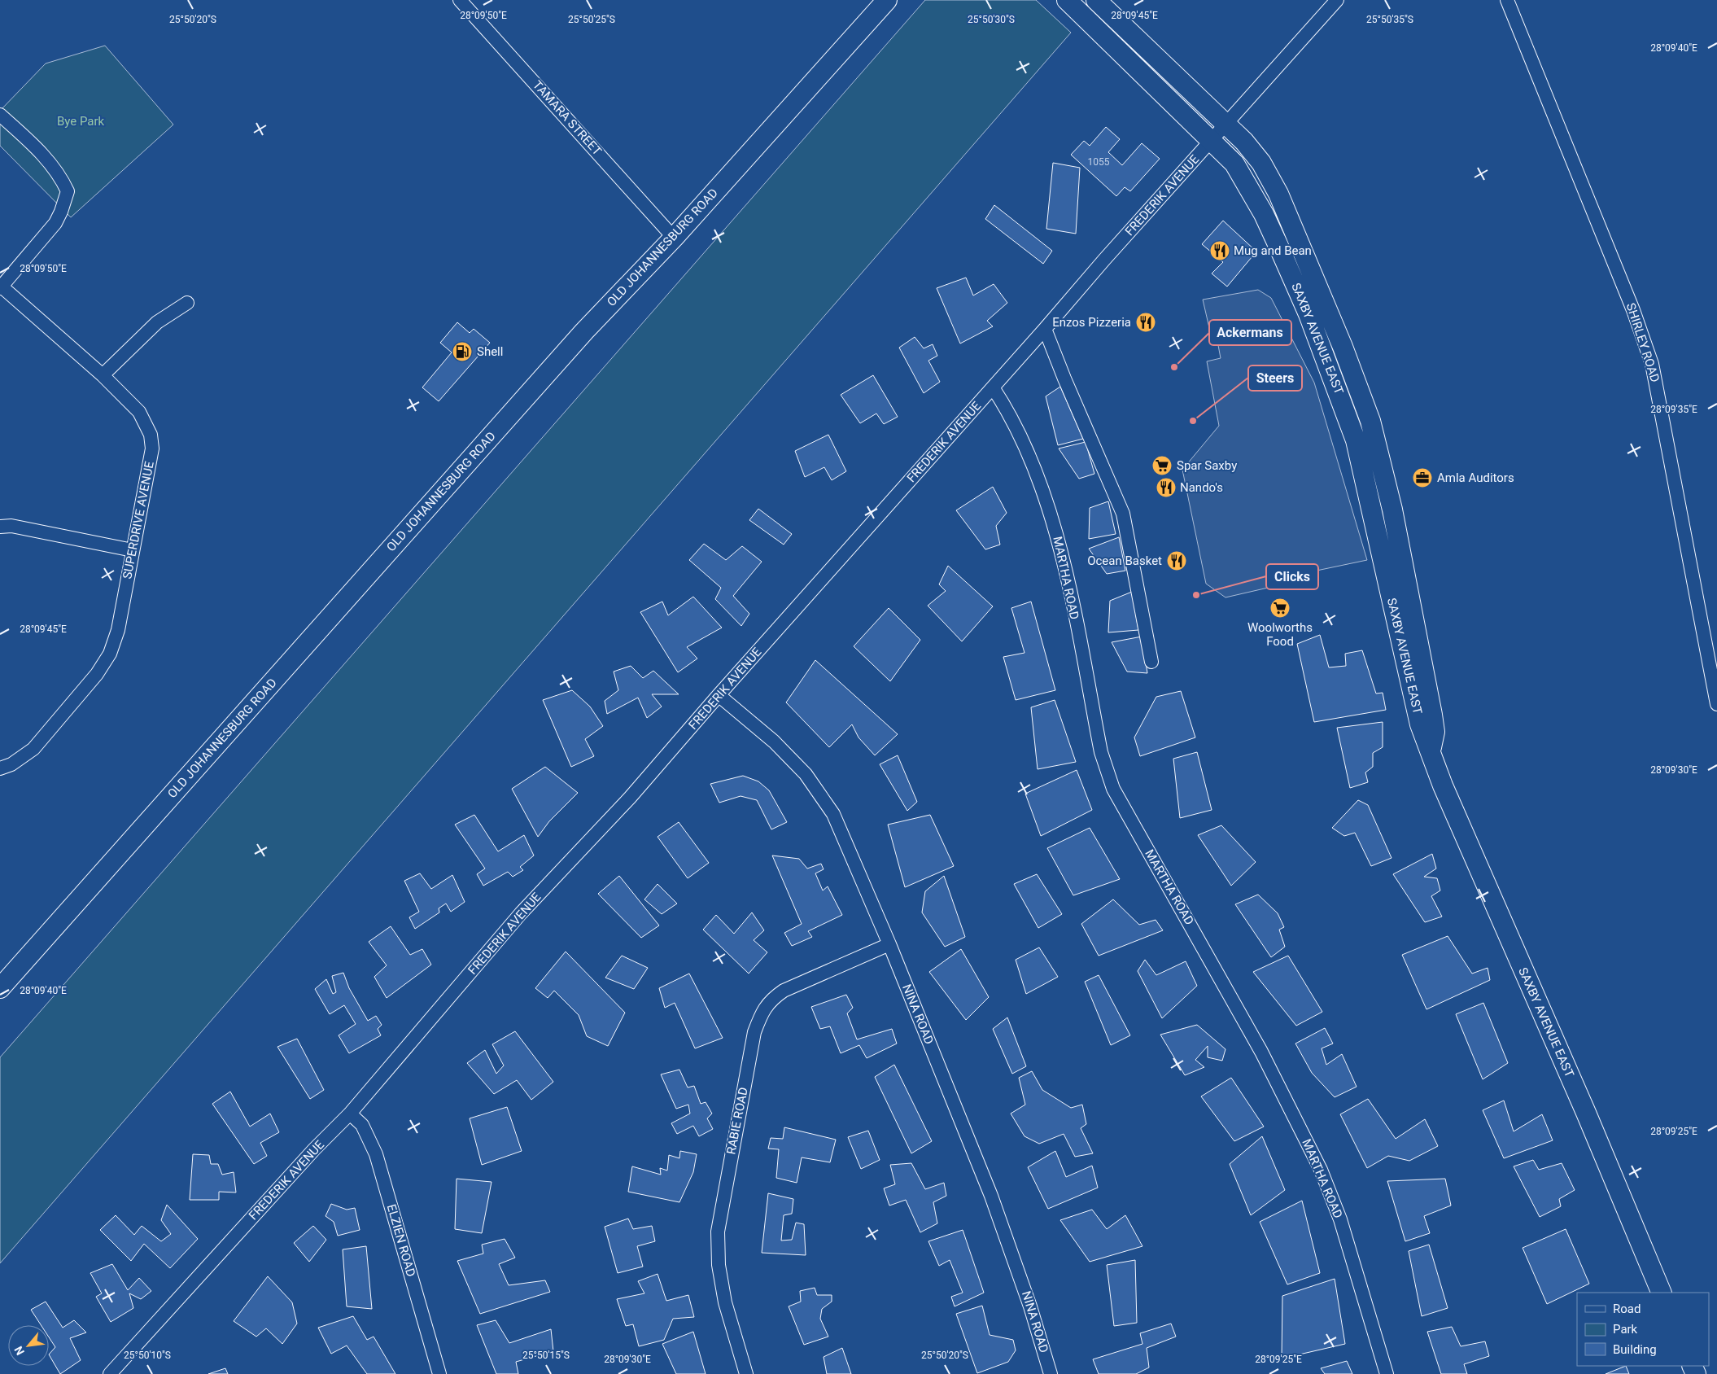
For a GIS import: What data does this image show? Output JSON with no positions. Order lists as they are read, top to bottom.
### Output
{
  "streets": {
    "street": [
      "TAMARA STREET",
      "FREDERIK AVENUE",
      "OLD JOHANNESBURG ROAD",
      "SAXBY AVENUE EAST",
      "SHIRLEY ROAD",
      "SUPERDRIVE AVENUE",
      "MARTHA ROAD",
      "NINA ROAD",
      "RABIE ROAD",
      "ELZIEN ROAD"
    ]
  },
  "crossings": [
    ["TAMARA STREET", "OLD JOHANNESBURG ROAD"],
    ["FREDERIK AVENUE", "SAXBY AVENUE EAST"],
    ["FREDERIK AVENUE", "MARTHA ROAD"],
    ["FREDERIK AVENUE", "NINA ROAD"],
    ["FREDERIK AVENUE", "ELZIEN ROAD"],
    ["NINA ROAD", "RABIE ROAD"]
  ],
  "parks": ["Bye Park"],
  "places": {
    "restaurant": [
      "Mug and Bean",
      "Enzos Pizzeria",
      "Nando's",
      "Ocean Basket"
    ],
    "fuel station": ["Shell"],
    "other": ["Ackermans", "Steers", "Clicks"],
    "supermarket": ["Spar Saxby", "Woolworths Food"],
    "office": ["Amla Auditors"]
  },
  "house_numbers": ["1055"],
  "legend": ["Road", "Park", "Building"],
  "north": "bottom left",
  "coordinates": [
    "28°09'50\"E",
    "28°09'45\"E",
    "25°50'20\"S",
    "25°50'25\"S",
    "25°50'30\"S",
    "25°50'35\"S",
    "28°09'40\"E",
    "28°09'35\"E",
    "28°09'30\"E",
    "28°09'25\"E",
    "25°50'10\"S",
    "25°50'15\"S"
  ]
}
